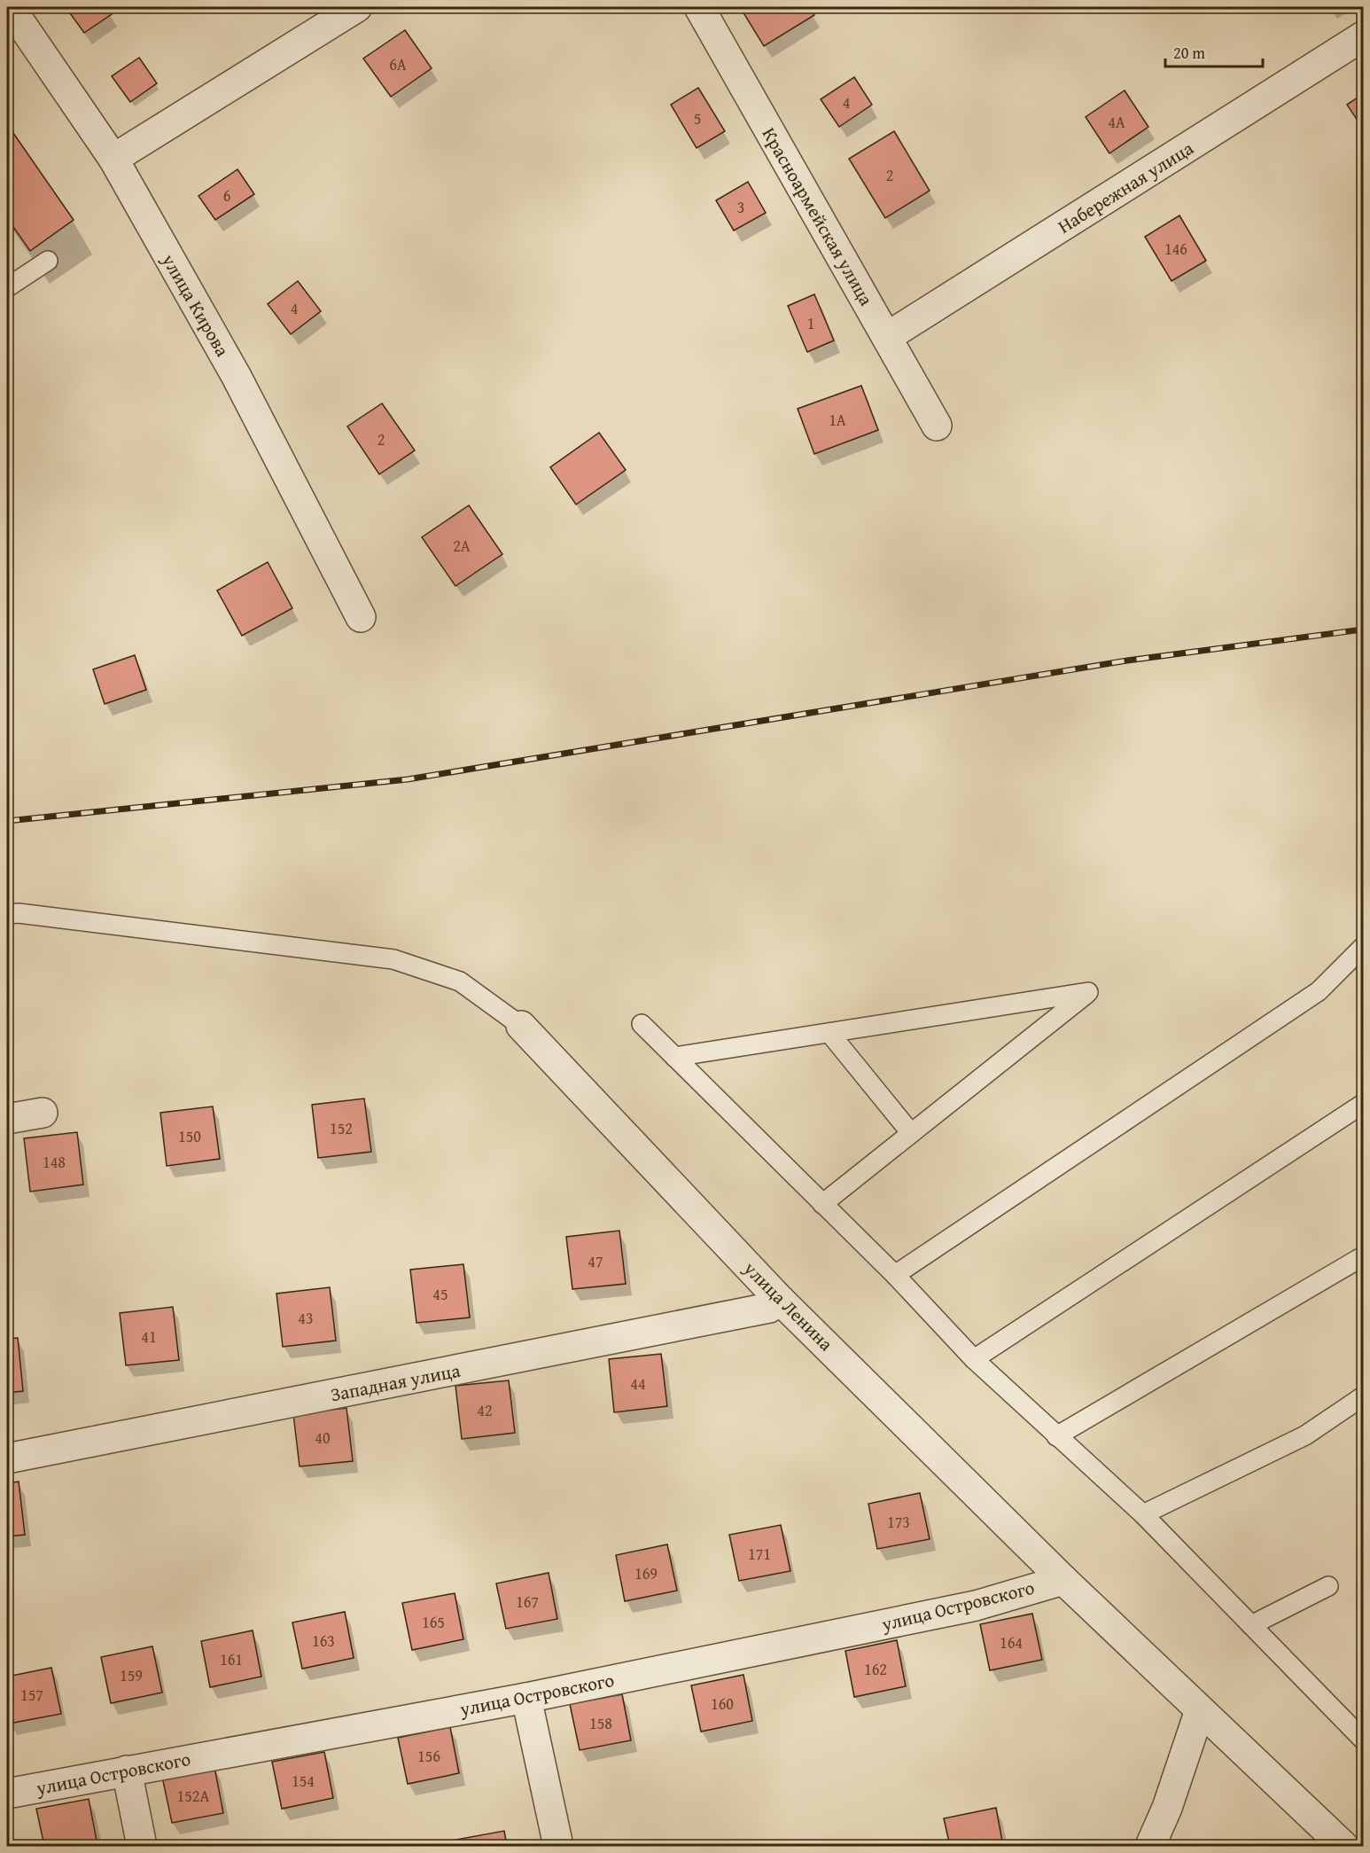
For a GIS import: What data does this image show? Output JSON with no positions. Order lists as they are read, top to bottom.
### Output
{
  "streets": {
    "street": [
      "Набережная улица",
      "Красноармейская улица",
      "улица Кирова",
      "улица Ленина",
      "Западная улица",
      "улица Островского"
    ]
  },
  "crossings": [
    ["Набережная улица", "Красноармейская улица"],
    ["улица Ленина", "Западная улица"],
    ["улица Ленина", "улица Островского"]
  ],
  "house_numbers": [
    "6А",
    "4",
    "5",
    "4А",
    "2",
    "6",
    "3",
    "146",
    "4",
    "1",
    "1А",
    "2",
    "2А",
    "152",
    "150",
    "148",
    "47",
    "45",
    "43",
    "41",
    "44",
    "42",
    "40",
    "173",
    "171",
    "169",
    "167",
    "165",
    "163",
    "164",
    "161",
    "162",
    "159",
    "157",
    "160",
    "158",
    "156",
    "154",
    "152А"
  ],
  "scale_bar": "20 m"
}
